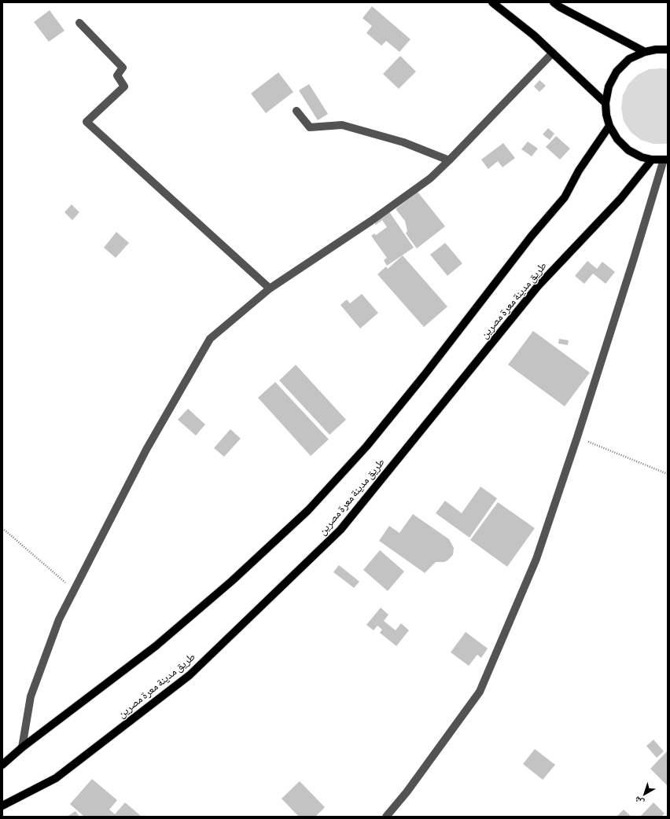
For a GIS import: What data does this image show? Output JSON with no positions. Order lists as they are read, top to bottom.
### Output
{
  "streets": {
    "main road": ["طريق مدينة معرة مصرين"]
  },
  "north": "bottom left"
}
